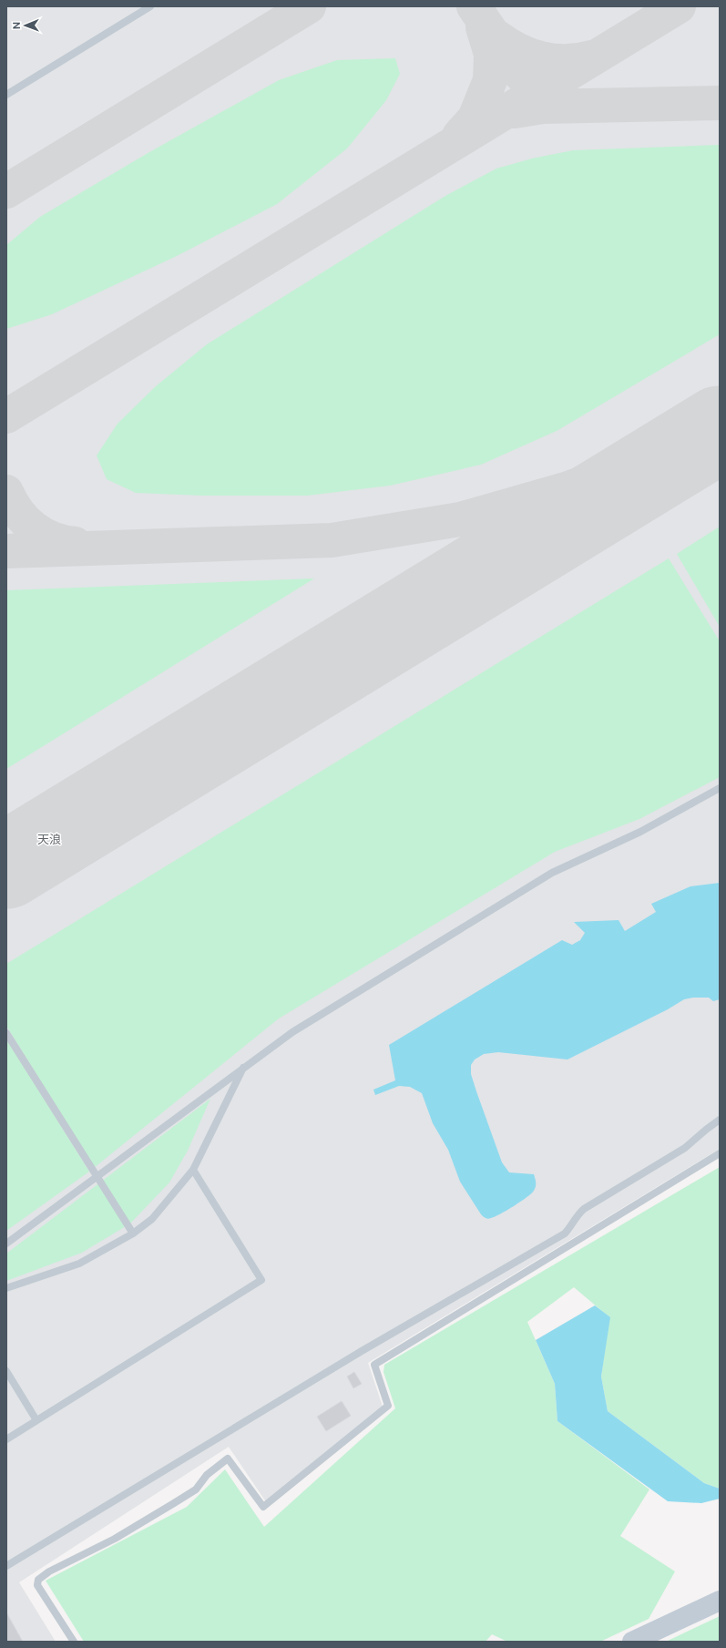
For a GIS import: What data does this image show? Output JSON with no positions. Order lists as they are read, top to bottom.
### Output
{
  "districts": ["天浪"],
  "north": "left"
}
